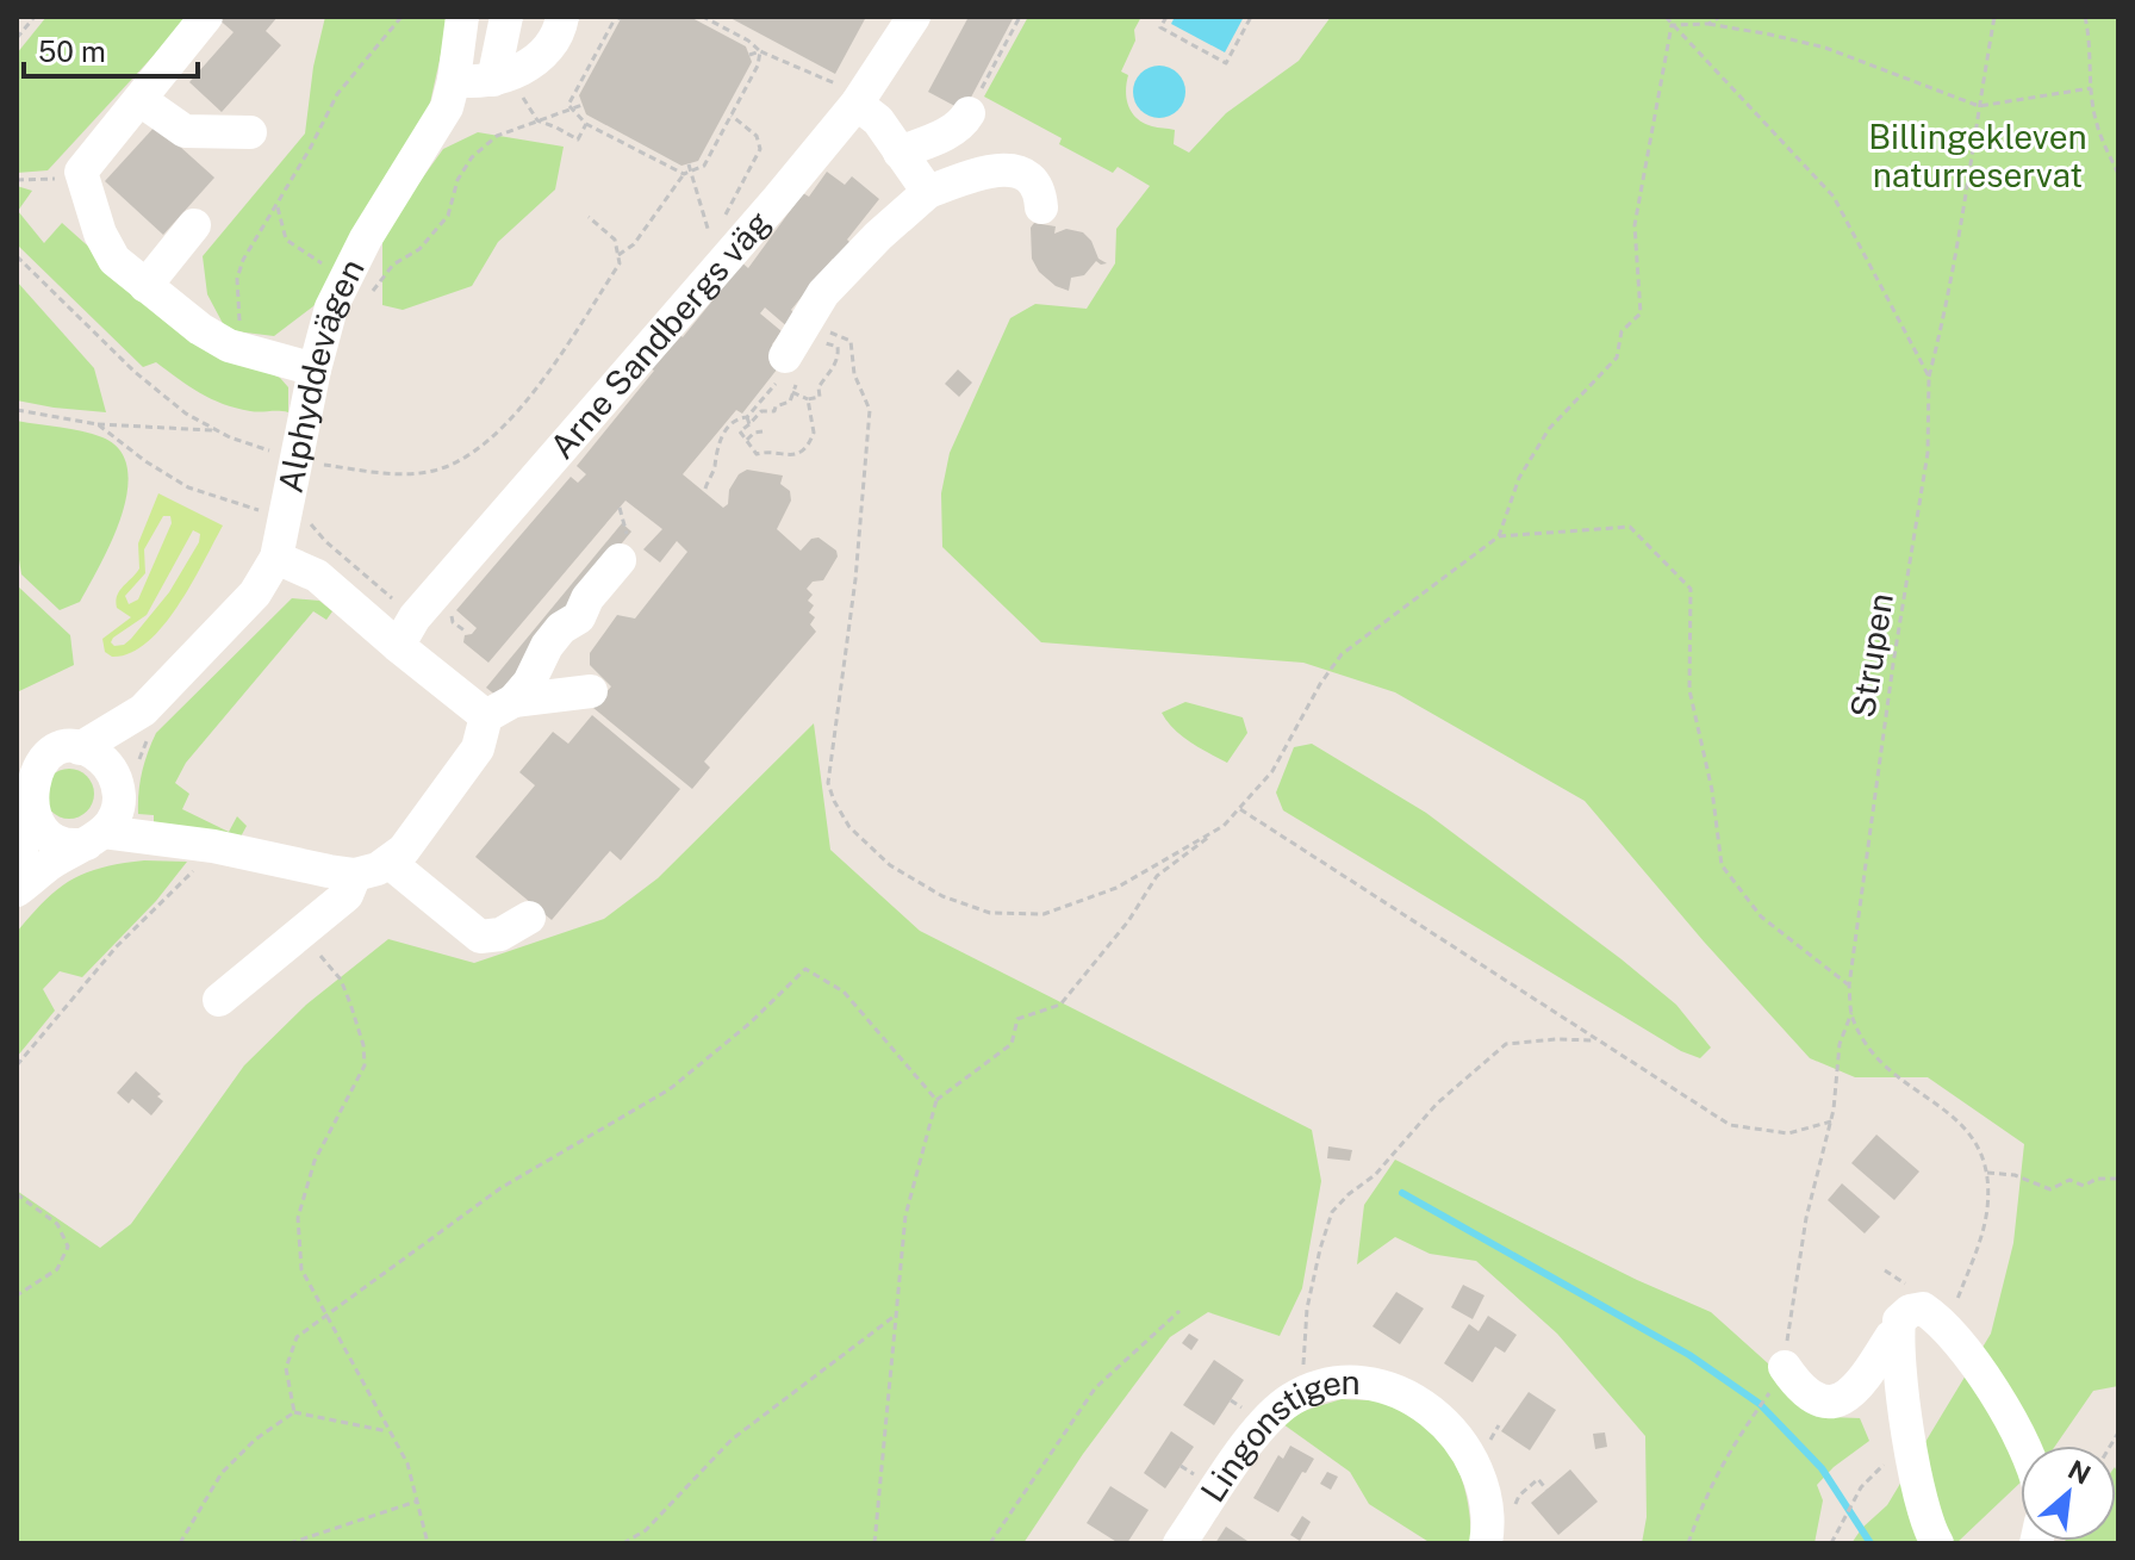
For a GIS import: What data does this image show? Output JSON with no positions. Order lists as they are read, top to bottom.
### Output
{
  "streets": {
    "street": ["Arne Sandbergs väg", "Alphyddevägen", "Lingonstigen"],
    "path": ["Strupen"]
  },
  "parks": ["Billingekleven naturreservat"],
  "scale_bar": "50 m",
  "north": "top right"
}
